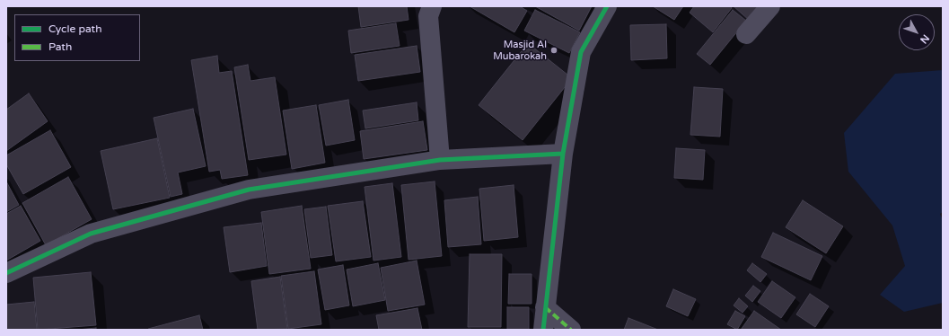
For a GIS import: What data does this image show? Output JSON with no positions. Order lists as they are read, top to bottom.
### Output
{
  "places": ["Masjid Al Mubarokah"],
  "legend": ["Cycle path", "Path"],
  "north": "bottom right"
}
